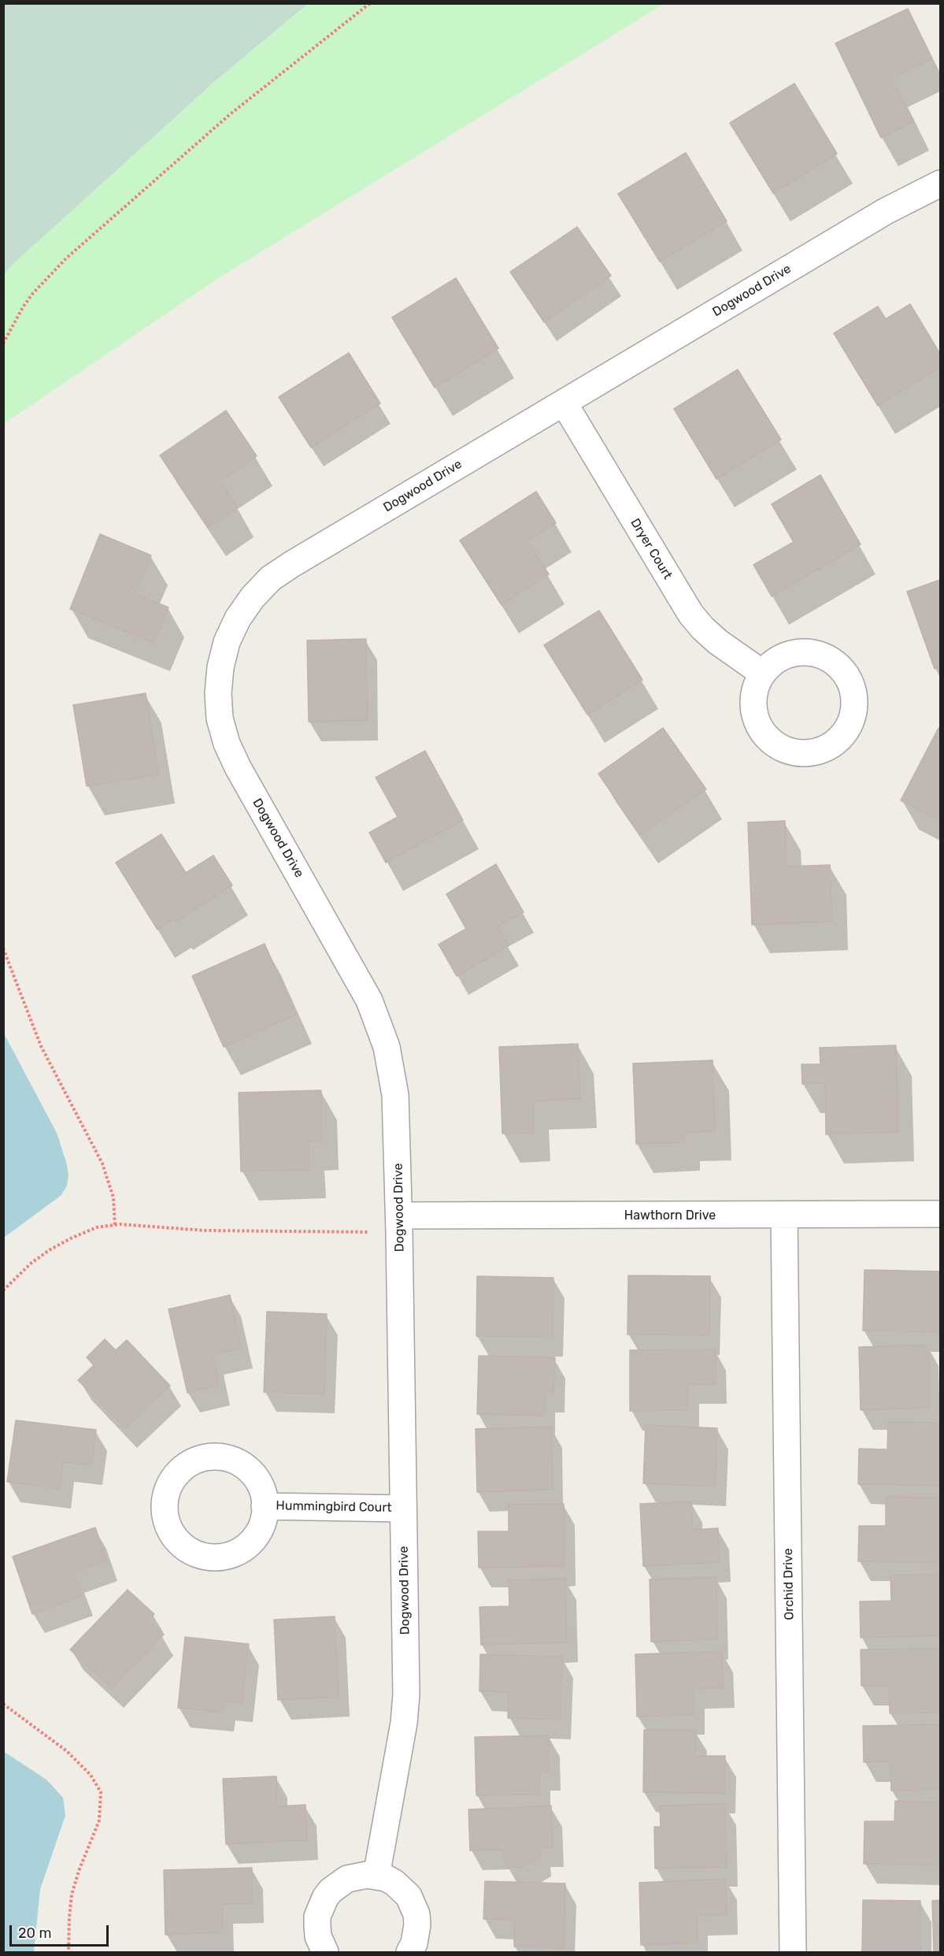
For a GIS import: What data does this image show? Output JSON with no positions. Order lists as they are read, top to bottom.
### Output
{
  "streets": {
    "street": [
      "Dogwood Drive",
      "Dryer Court",
      "Hawthorn Drive",
      "Hummingbird Court",
      "Orchid Drive"
    ]
  },
  "crossings": [
    ["Dogwood Drive", "Dryer Court"],
    ["Dogwood Drive", "Hawthorn Drive"],
    ["Dogwood Drive", "Hummingbird Court"],
    ["Hawthorn Drive", "Orchid Drive"]
  ],
  "scale_bar": "20 m"
}
